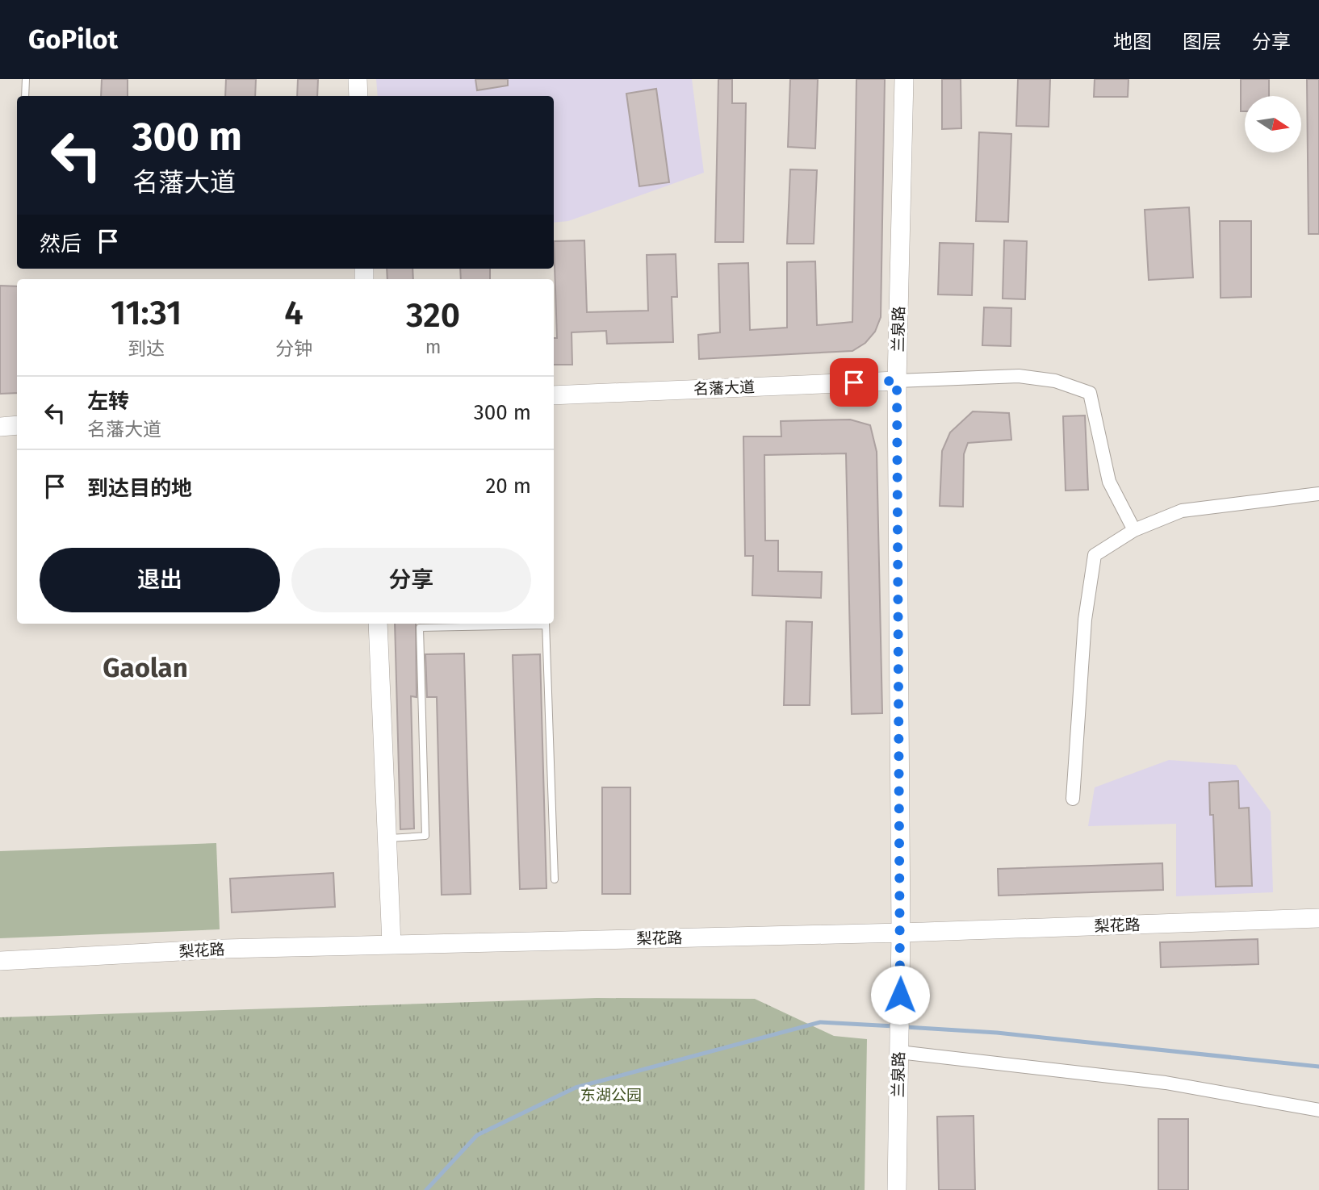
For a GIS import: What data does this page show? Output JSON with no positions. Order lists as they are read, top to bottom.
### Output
{
  "streets": {
    "main road": ["兰泉路", "名藩大道", "梨花路"]
  },
  "crossings": [
    ["兰泉路", "名藩大道"],
    ["兰泉路", "梨花路"]
  ],
  "districts": ["Gaolan"],
  "parks": ["东湖公园"],
  "north": "right",
  "page": {
    "header": "GoPilot",
    "nav": ["地图", "图层", "分享"],
    "turn": ["300 m", "名藩大道"],
    "then": "然后",
    "eta": [
      "11:31",
      "到达",
      "4",
      "分钟",
      "320",
      "m"
    ],
    "list": [
      {
        "name": "左转",
        "note": "名藩大道",
        "value": "300 m"
      },
      {
        "name": "到达目的地",
        "value": "20 m"
      }
    ],
    "buttons": ["退出", "分享"]
  }
}
